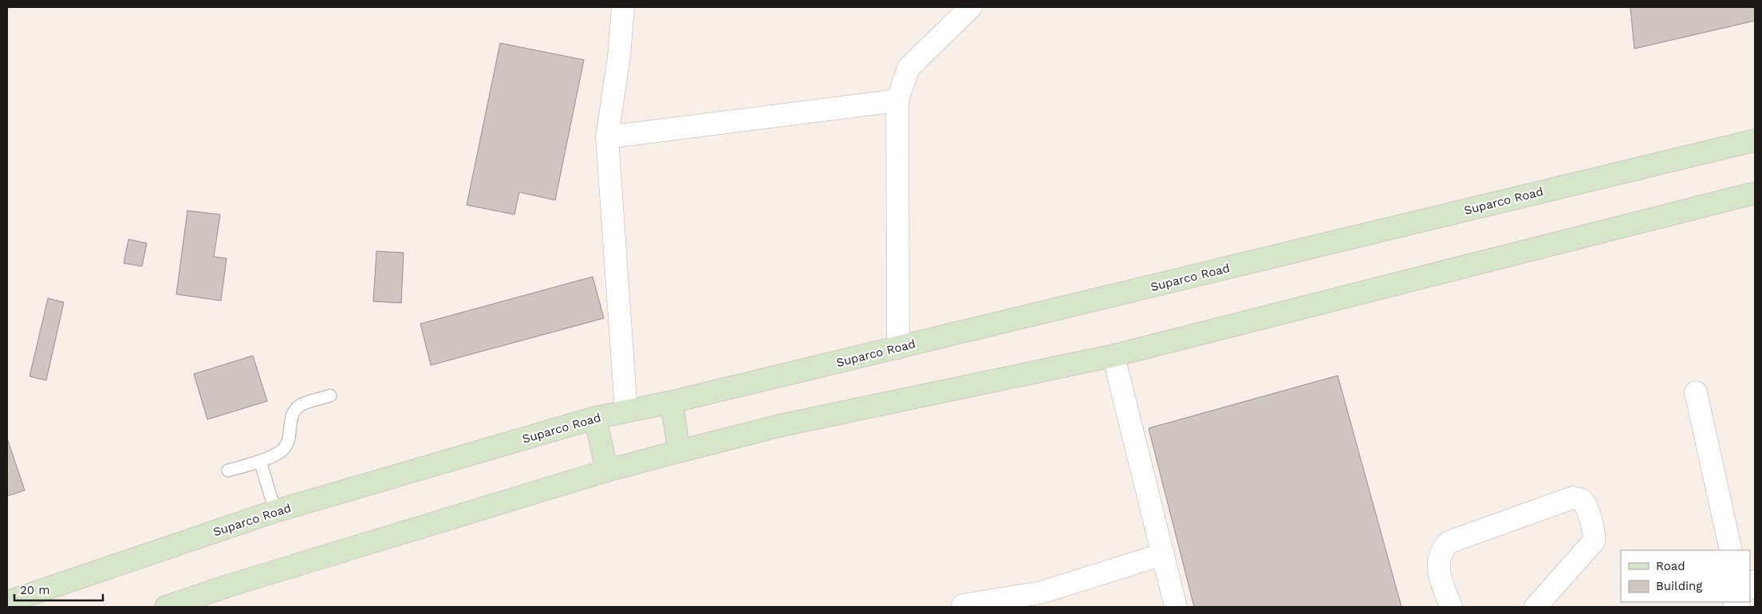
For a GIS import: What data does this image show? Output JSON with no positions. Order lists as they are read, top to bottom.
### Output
{
  "streets": {
    "main road": ["Suparco Road"]
  },
  "legend": ["Road", "Building"],
  "scale_bar": "20 m"
}
